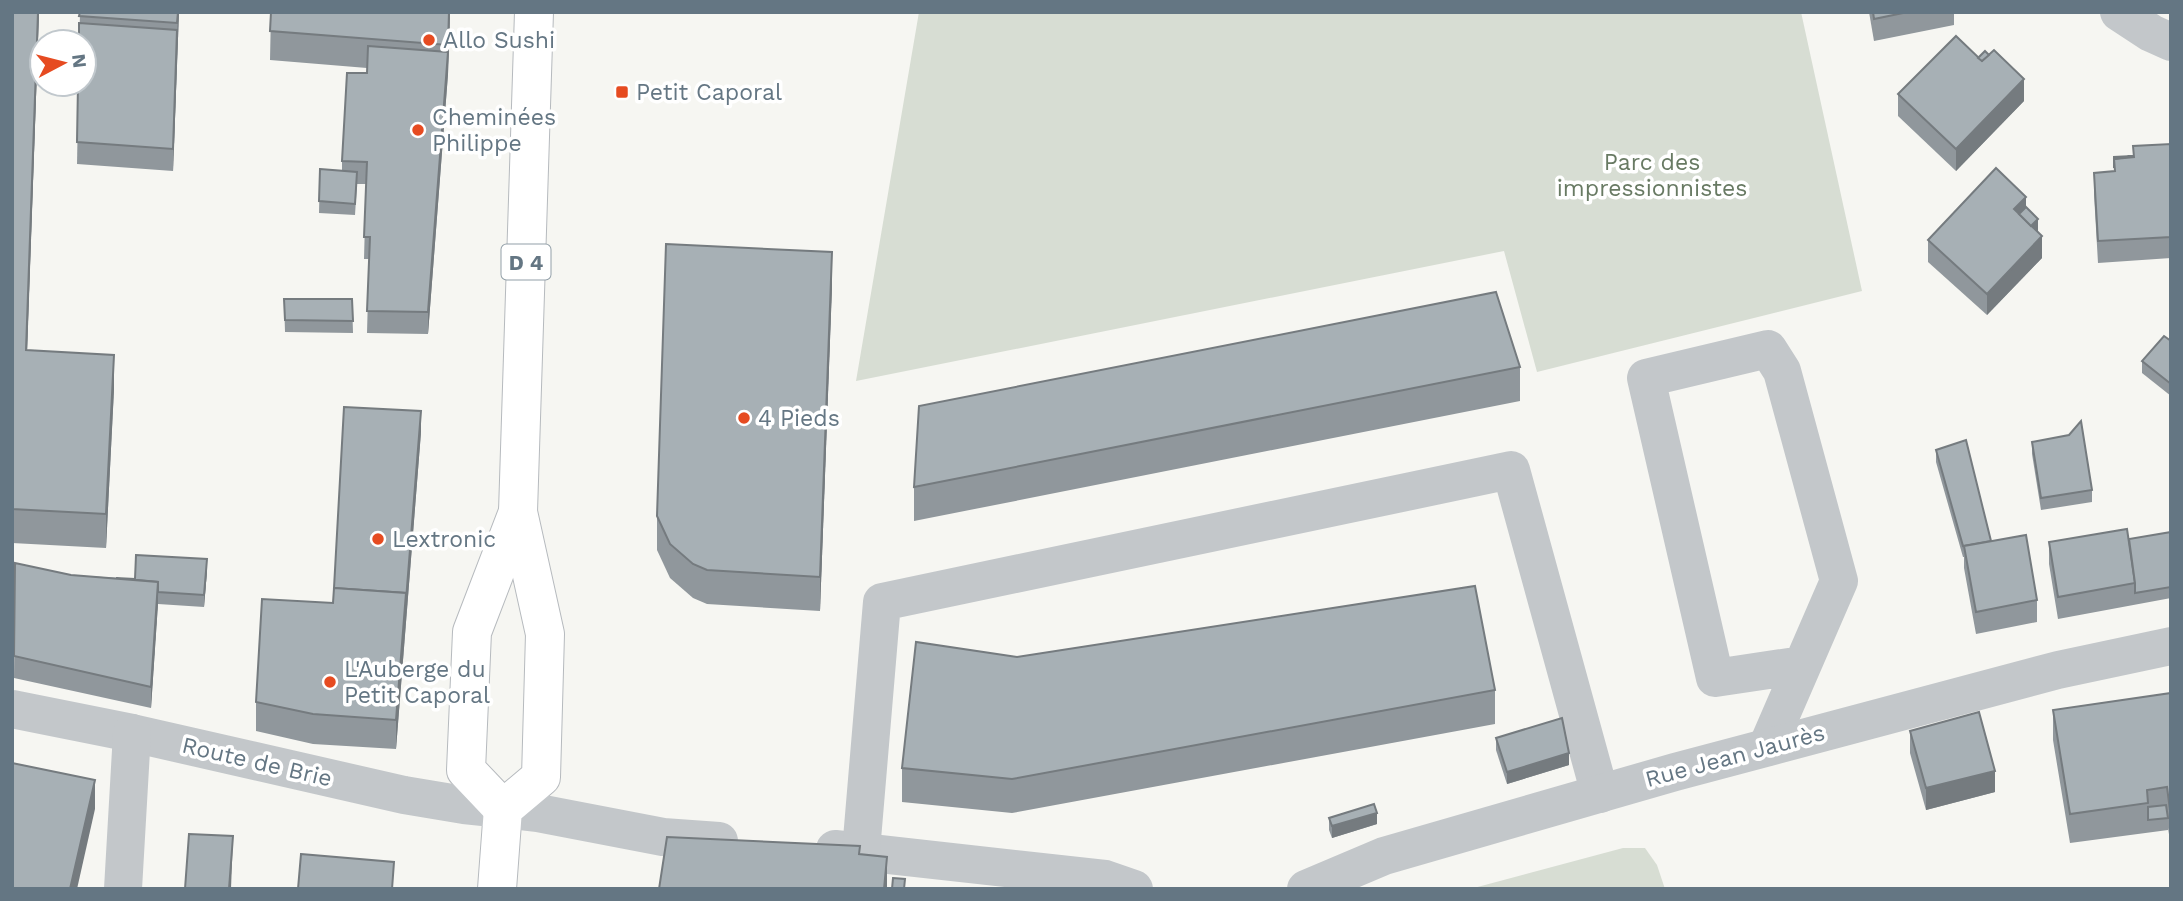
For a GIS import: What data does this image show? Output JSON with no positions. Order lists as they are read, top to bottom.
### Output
{
  "streets": {
    "main road": ["D 4"],
    "street": ["Rue Jean Jaurès", "Route de Brie"]
  },
  "crossings": [
    ["D 4", "Route de Brie"]
  ],
  "parks": ["Parc des impressionnistes"],
  "places": {
    "other": [
      "Allo Sushi",
      "Cheminées Philippe",
      "4 Pieds",
      "Lextronic",
      "L'Auberge du Petit Caporal"
    ],
    "transit": ["Petit Caporal"]
  },
  "north": "right"
}
